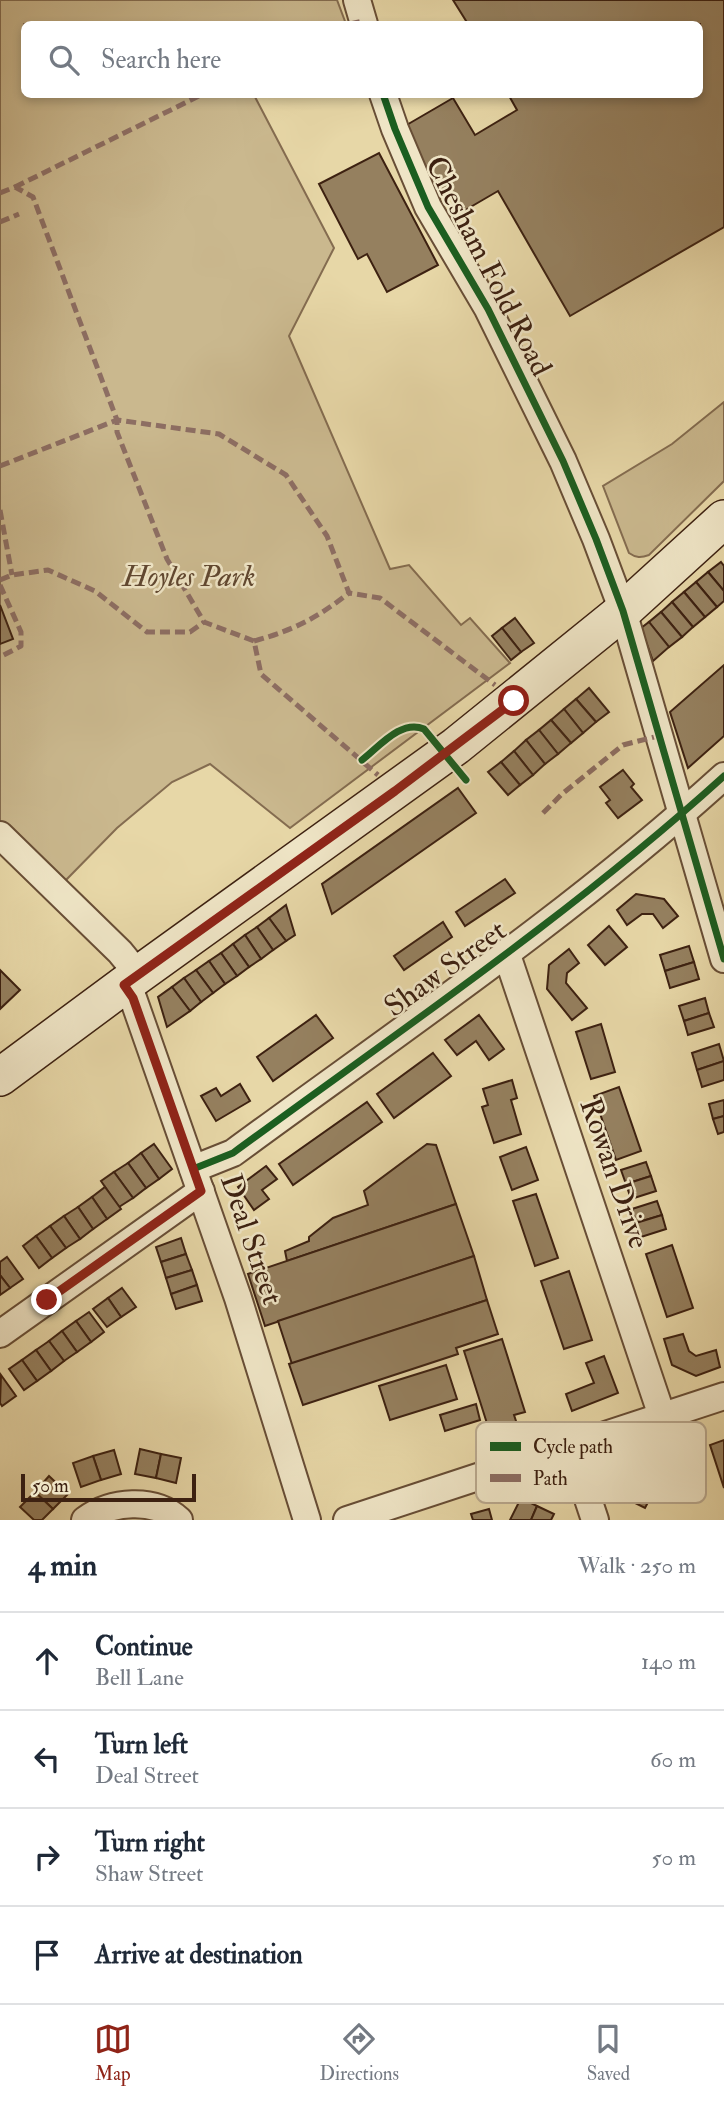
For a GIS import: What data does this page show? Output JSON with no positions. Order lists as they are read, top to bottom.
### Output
{
  "streets": {
    "street": [
      "Chesham Fold Road",
      "Shaw Street",
      "Rowan Drive",
      "Deal Street"
    ]
  },
  "crossings": [
    ["Chesham Fold Road", "Shaw Street"],
    ["Shaw Street", "Rowan Drive"],
    ["Shaw Street", "Deal Street"]
  ],
  "parks": ["Hoyles Park"],
  "legend": ["Cycle path", "Path"],
  "scale_bar": "50 m",
  "page": {
    "search": "Search here",
    "scale": "50 m",
    "heading": ["4 min", "Walk · 250 m"],
    "list": [
      ["Continue", "Bell Lane", "140 m"],
      ["Turn left", "Deal Street", "60 m"],
      ["Turn right", "Shaw Street", "50 m"],
      "Arrive at destination"
    ],
    "nav": ["Map", "Directions", "Saved"]
  }
}
